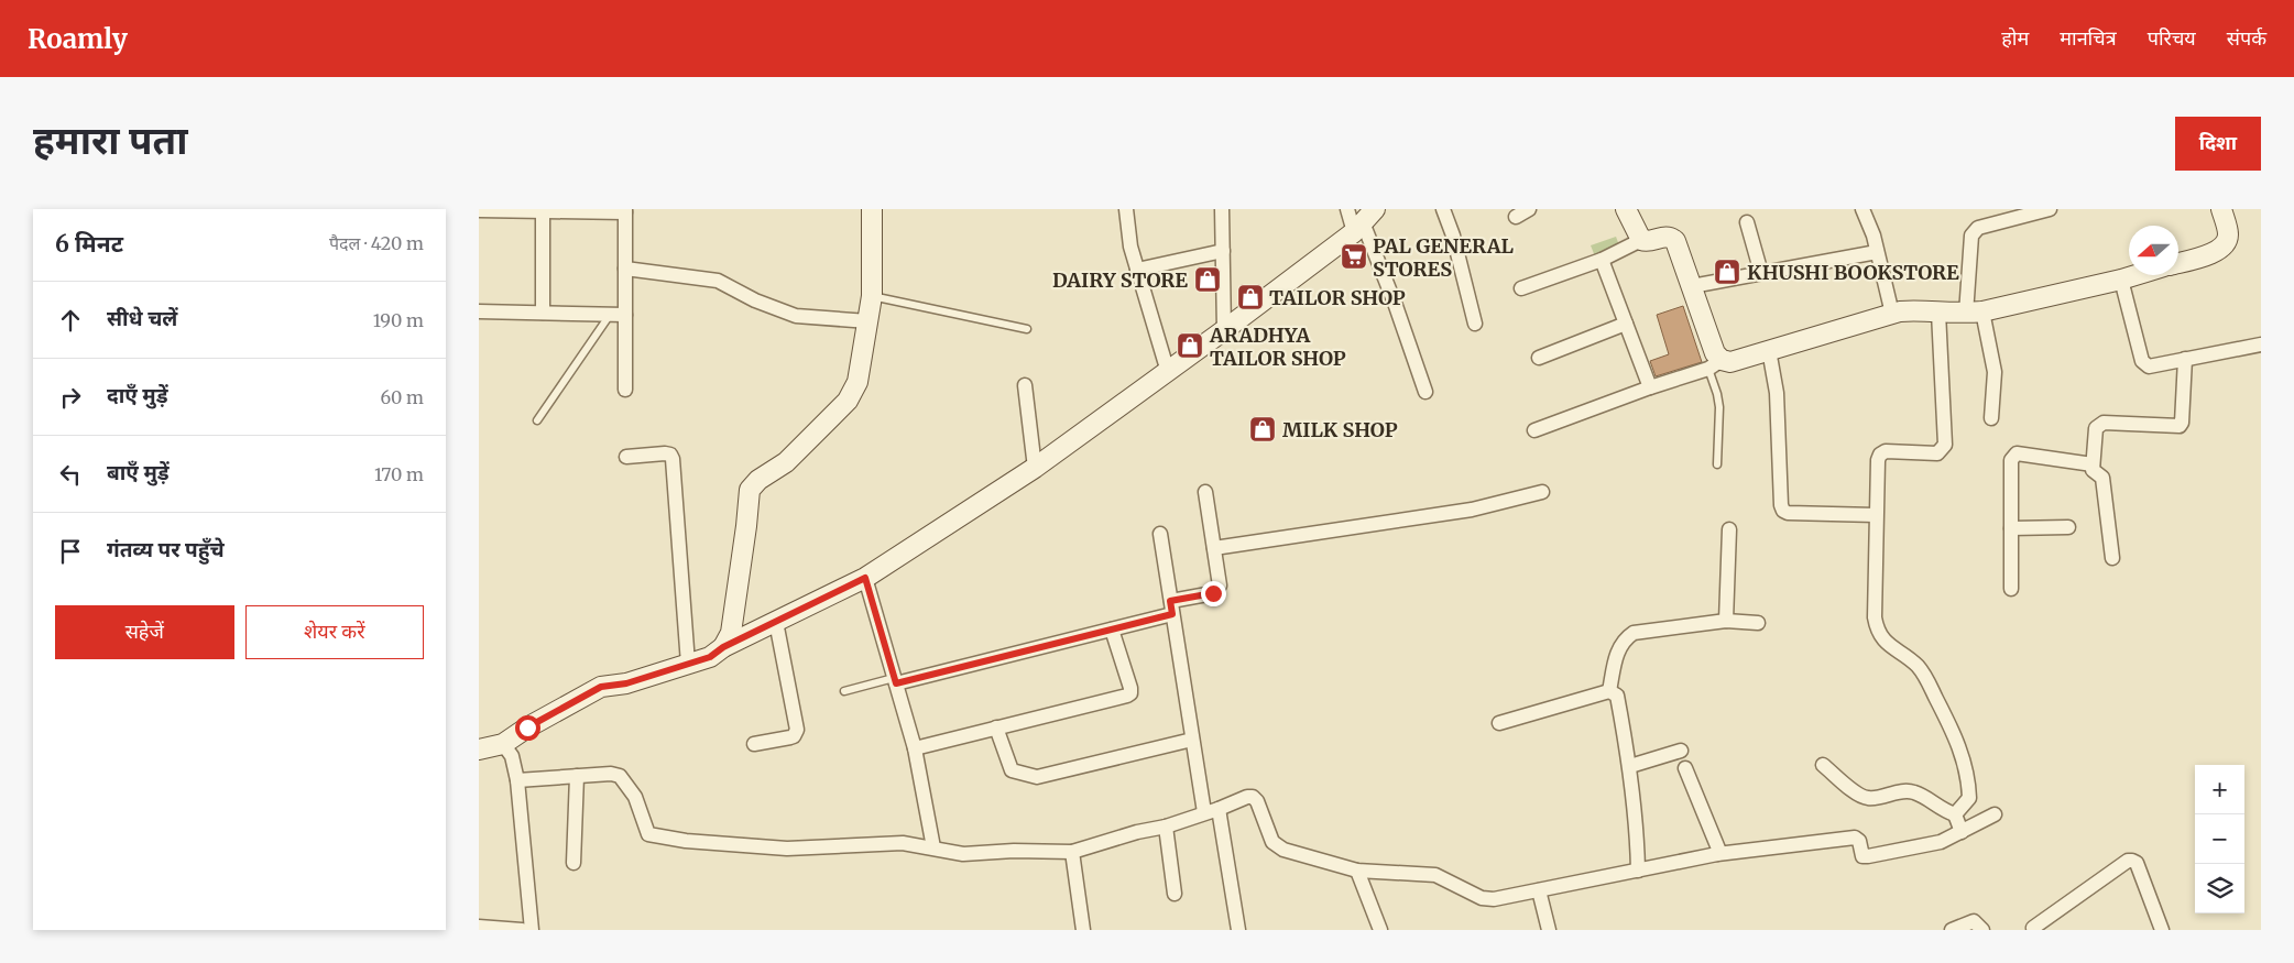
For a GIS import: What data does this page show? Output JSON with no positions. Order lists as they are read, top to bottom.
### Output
{
  "places": {
    "supermarket": ["PAL GENERAL STORES"],
    "shop": [
      "KHUSHI BOOKSTORE",
      "DAIRY STORE",
      "TAILOR SHOP",
      "ARADHYA TAILOR SHOP",
      "MILK SHOP"
    ]
  },
  "north": "left",
  "page": {
    "header": "Roamly",
    "nav": [
      "होम",
      "मानचित्र",
      "परिचय",
      "संपर्क"
    ],
    "title": "हमारा पता",
    "buttons": [
      "दिशा",
      ["सहेजें", "शेयर करें"]
    ],
    "heading": ["6 मिनट", "पैदल · 420 m"],
    "list": [
      ["सीधे चलें", "190 m"],
      ["दाएँ मुड़ें", "60 m"],
      ["बाएँ मुड़ें", "170 m"],
      "गंतव्य पर पहुँचे"
    ],
    "map_buttons": ["+", "−"]
  }
}
